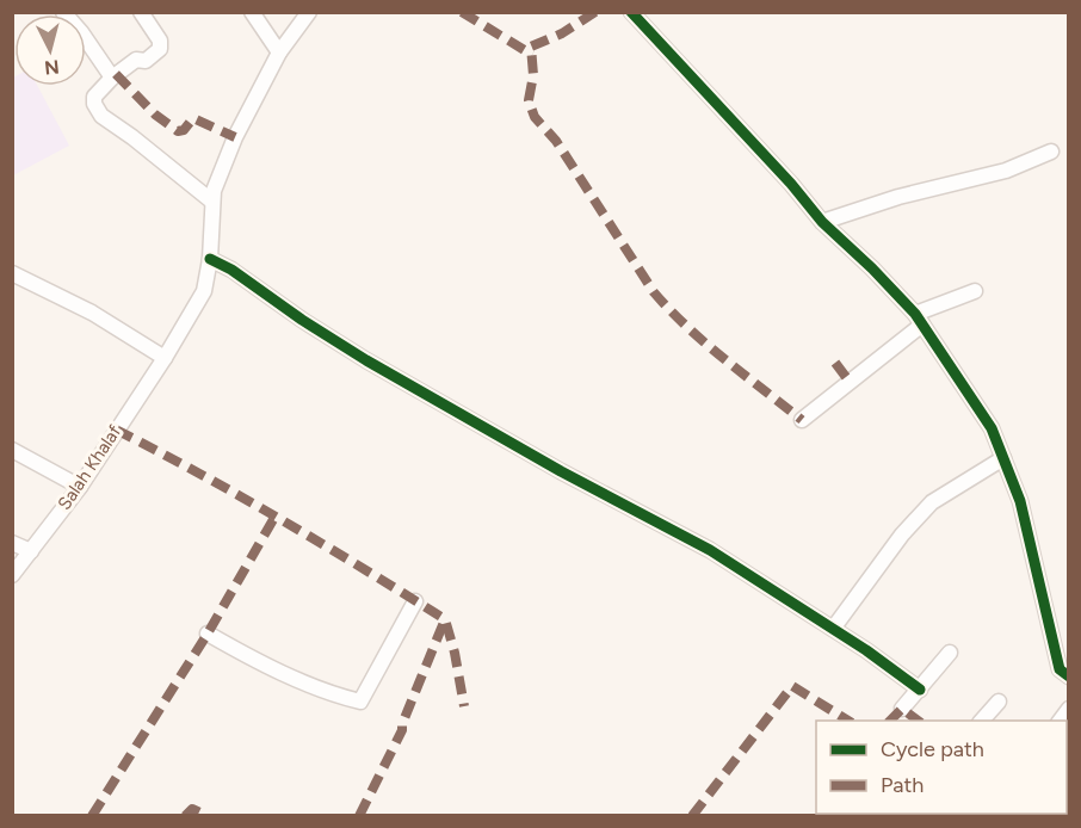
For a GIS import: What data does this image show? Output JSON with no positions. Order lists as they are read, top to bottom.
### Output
{
  "streets": {
    "street": ["Salah Khalaf"]
  },
  "legend": ["Cycle path", "Path"],
  "north": "bottom"
}
